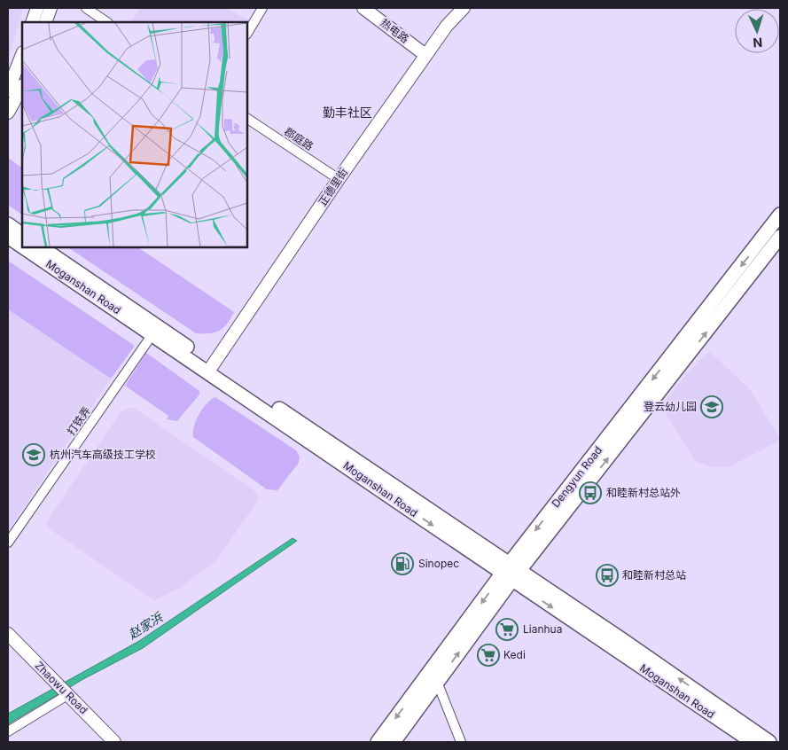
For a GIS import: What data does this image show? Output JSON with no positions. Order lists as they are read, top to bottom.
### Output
{
  "streets": {
    "main road": ["Moganshan Road", "Dengyun Road"],
    "street": [
      "热电路",
      "郡庭路",
      "正德里街",
      "打铁弄",
      "Zhaowu Road"
    ]
  },
  "crossings": [
    ["热电路", "正德里街"],
    ["郡庭路", "正德里街"],
    ["正德里街", "Moganshan Road"],
    ["Moganshan Road", "打铁弄"],
    ["Moganshan Road", "Dengyun Road"]
  ],
  "districts": ["勤丰社区"],
  "water": ["赵家浜"],
  "places": {
    "school or university": ["登云幼儿园", "杭州汽车高级技工学校"],
    "bus stop": ["和睦新村总站外", "和睦新村总站"],
    "fuel station": ["Sinopec"],
    "supermarket": ["Lianhua", "Kedi"]
  },
  "north": "bottom"
}
